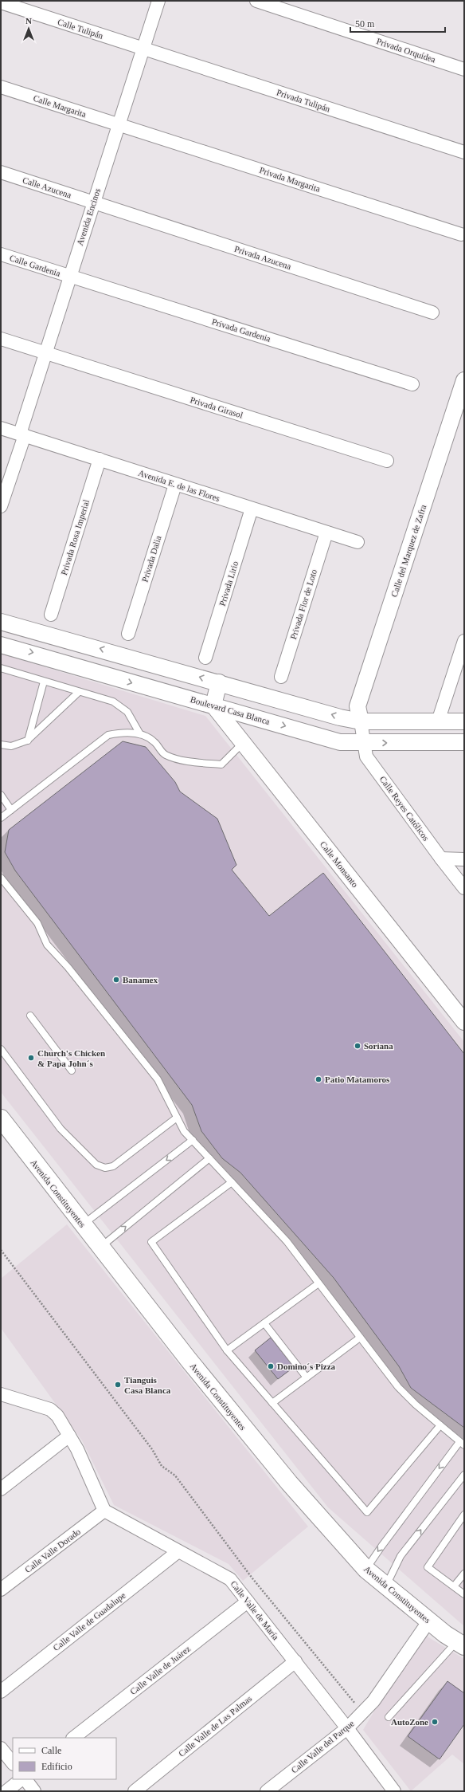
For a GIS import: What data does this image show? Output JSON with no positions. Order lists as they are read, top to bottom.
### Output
{
  "streets": {
    "main road": ["Avenida Constituyentes"],
    "street": [
      "Calle Tulipán",
      "Privada Orquídea",
      "Privada Tulipán",
      "Calle Margarita",
      "Privada Margarita",
      "Calle Azucena",
      "Avenida Encinos",
      "Privada Azucena",
      "Calle Gardenia",
      "Privada Gardenia",
      "Privada Girasol",
      "Avenida E. de las Flores",
      "Privada Rosa Imperial",
      "Calle del Marquez de Zafra",
      "Privada Dalia",
      "Privada Lirio",
      "Privada Flor de Loto",
      "Boulevard Casa Blanca",
      "Calle Reyes Católicos",
      "Calle Monsanto",
      "Calle Valle Dorado",
      "Calle Valle de María",
      "Calle Valle de Guadalupe",
      "Calle Valle de Juárez",
      "Calle Valle de Las Palmas",
      "Calle Valle del Parque"
    ]
  },
  "crossings": [
    ["Calle Tulipán", "Privada Tulipán"],
    ["Calle Tulipán", "Avenida Encinos"],
    ["Privada Tulipán", "Avenida Encinos"],
    ["Calle Margarita", "Privada Margarita"],
    ["Calle Margarita", "Avenida Encinos"],
    ["Privada Margarita", "Avenida Encinos"],
    ["Calle Azucena", "Avenida Encinos"],
    ["Calle Azucena", "Privada Azucena"],
    ["Avenida Encinos", "Privada Azucena"],
    ["Avenida Encinos", "Calle Gardenia"],
    ["Avenida Encinos", "Privada Gardenia"],
    ["Avenida Encinos", "Privada Girasol"],
    ["Avenida Encinos", "Avenida E. de las Flores"],
    ["Calle Gardenia", "Privada Gardenia"],
    ["Avenida E. de las Flores", "Privada Rosa Imperial"],
    ["Avenida E. de las Flores", "Privada Dalia"],
    ["Avenida E. de las Flores", "Privada Lirio"],
    ["Avenida E. de las Flores", "Privada Flor de Loto"],
    ["Calle del Marquez de Zafra", "Calle Reyes Católicos"],
    ["Boulevard Casa Blanca", "Calle Reyes Católicos"],
    ["Boulevard Casa Blanca", "Calle Monsanto"],
    ["Avenida Constituyentes", "Calle Valle del Parque"],
    ["Calle Valle Dorado", "Calle Valle de María"],
    ["Calle Valle de María", "Calle Valle de Guadalupe"],
    ["Calle Valle de María", "Calle Valle de Juárez"],
    ["Calle Valle de María", "Calle Valle de Las Palmas"],
    ["Calle Valle de María", "Calle Valle del Parque"]
  ],
  "places": [
    "Banamex",
    "Soriana",
    "Church's Chicken & Papa John´s",
    "Patio Matamoros",
    "Domino´s Pizza",
    "Tianguis Casa Blanca",
    "AutoZone"
  ],
  "legend": ["Calle", "Edificio"],
  "scale_bar": "50 m",
  "north": "top"
}
